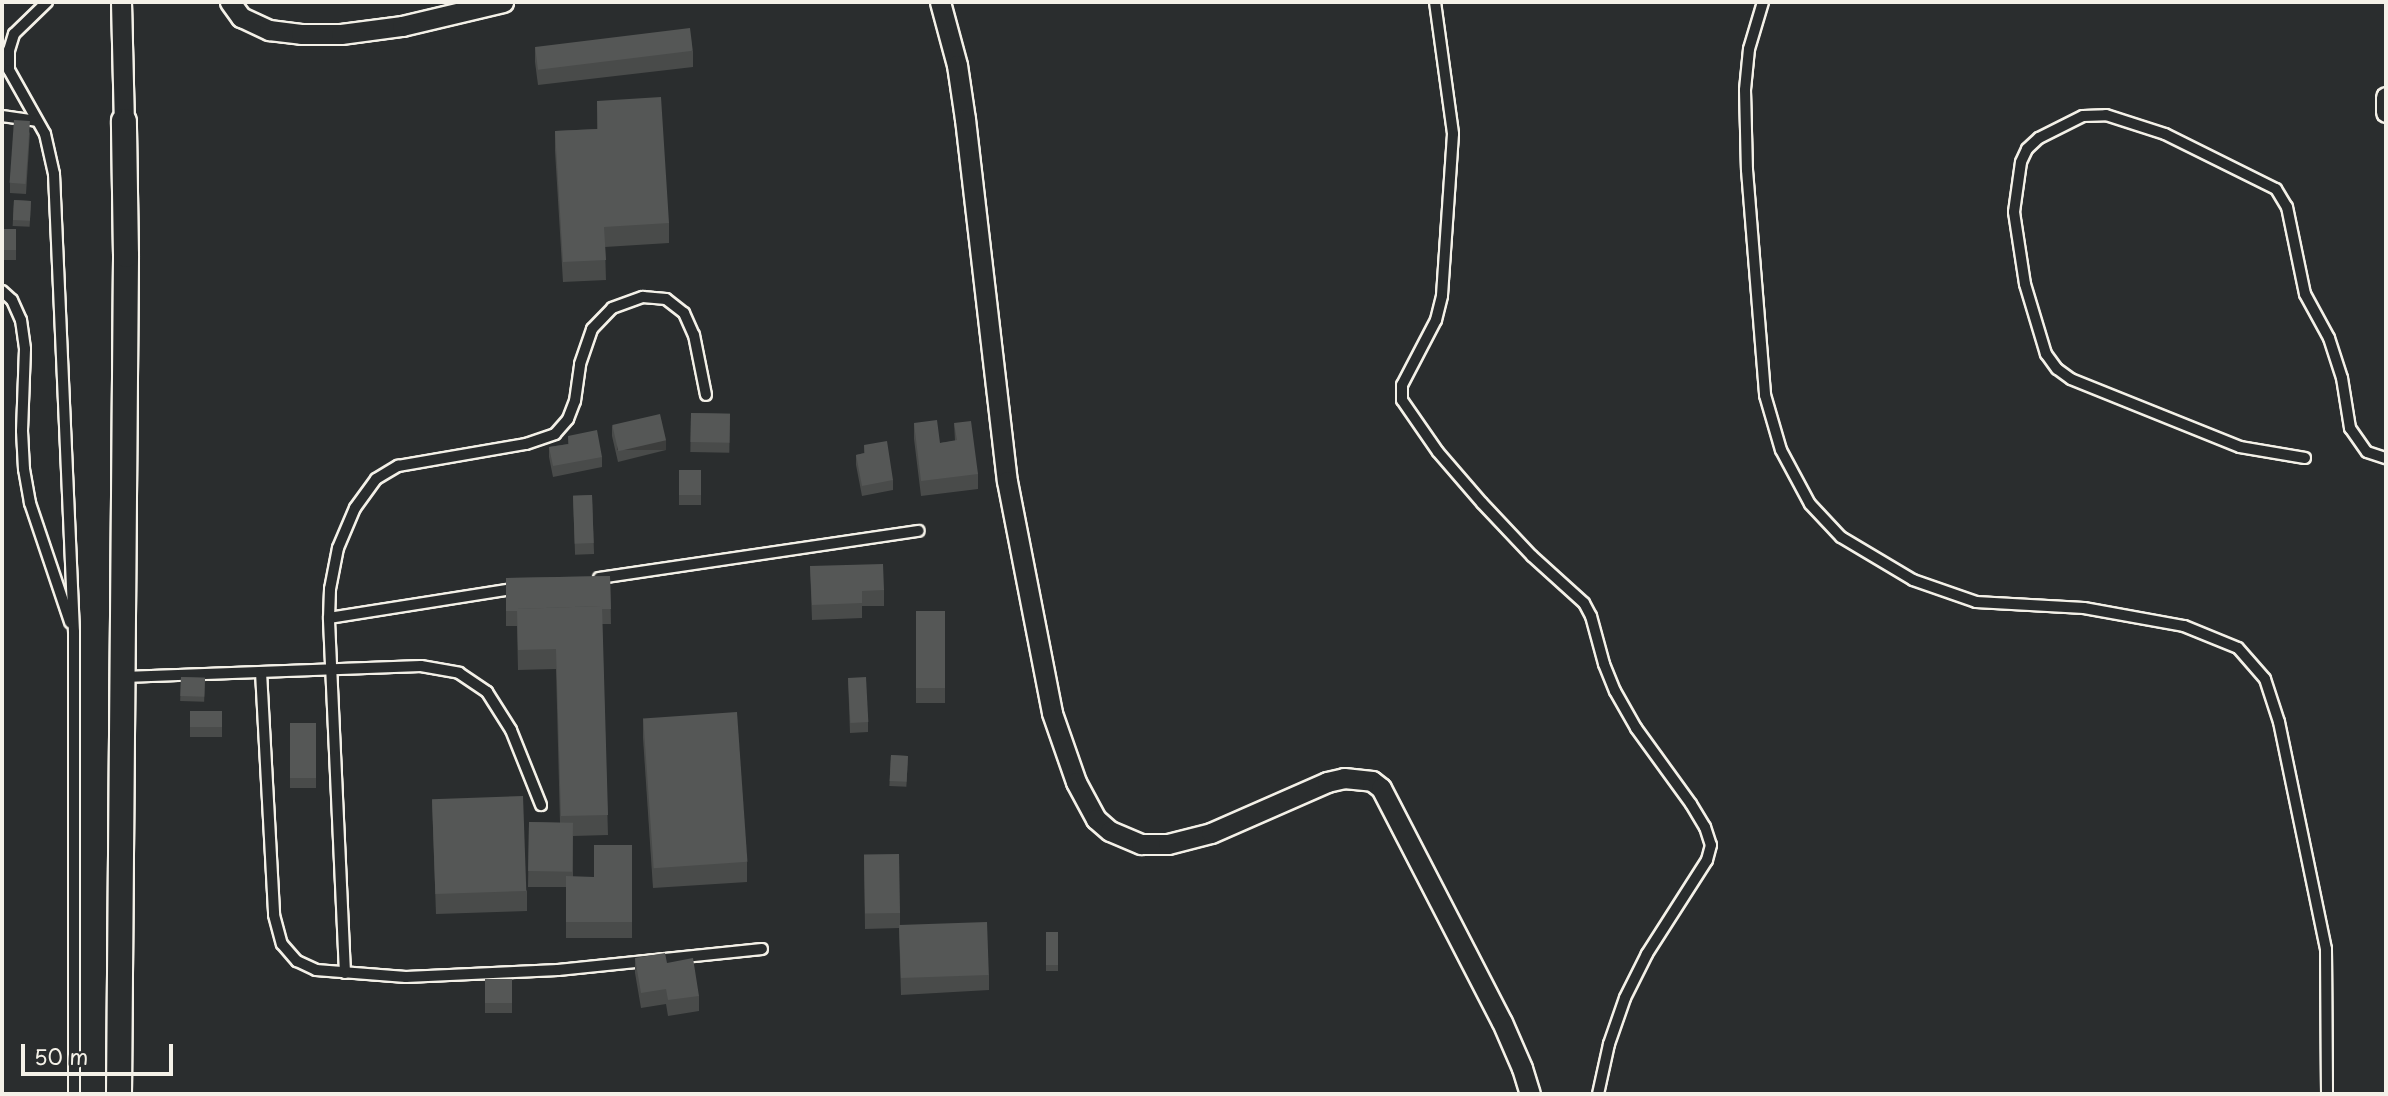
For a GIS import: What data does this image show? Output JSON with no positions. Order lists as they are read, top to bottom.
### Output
{
  "scale_bar": "50 m"
}
